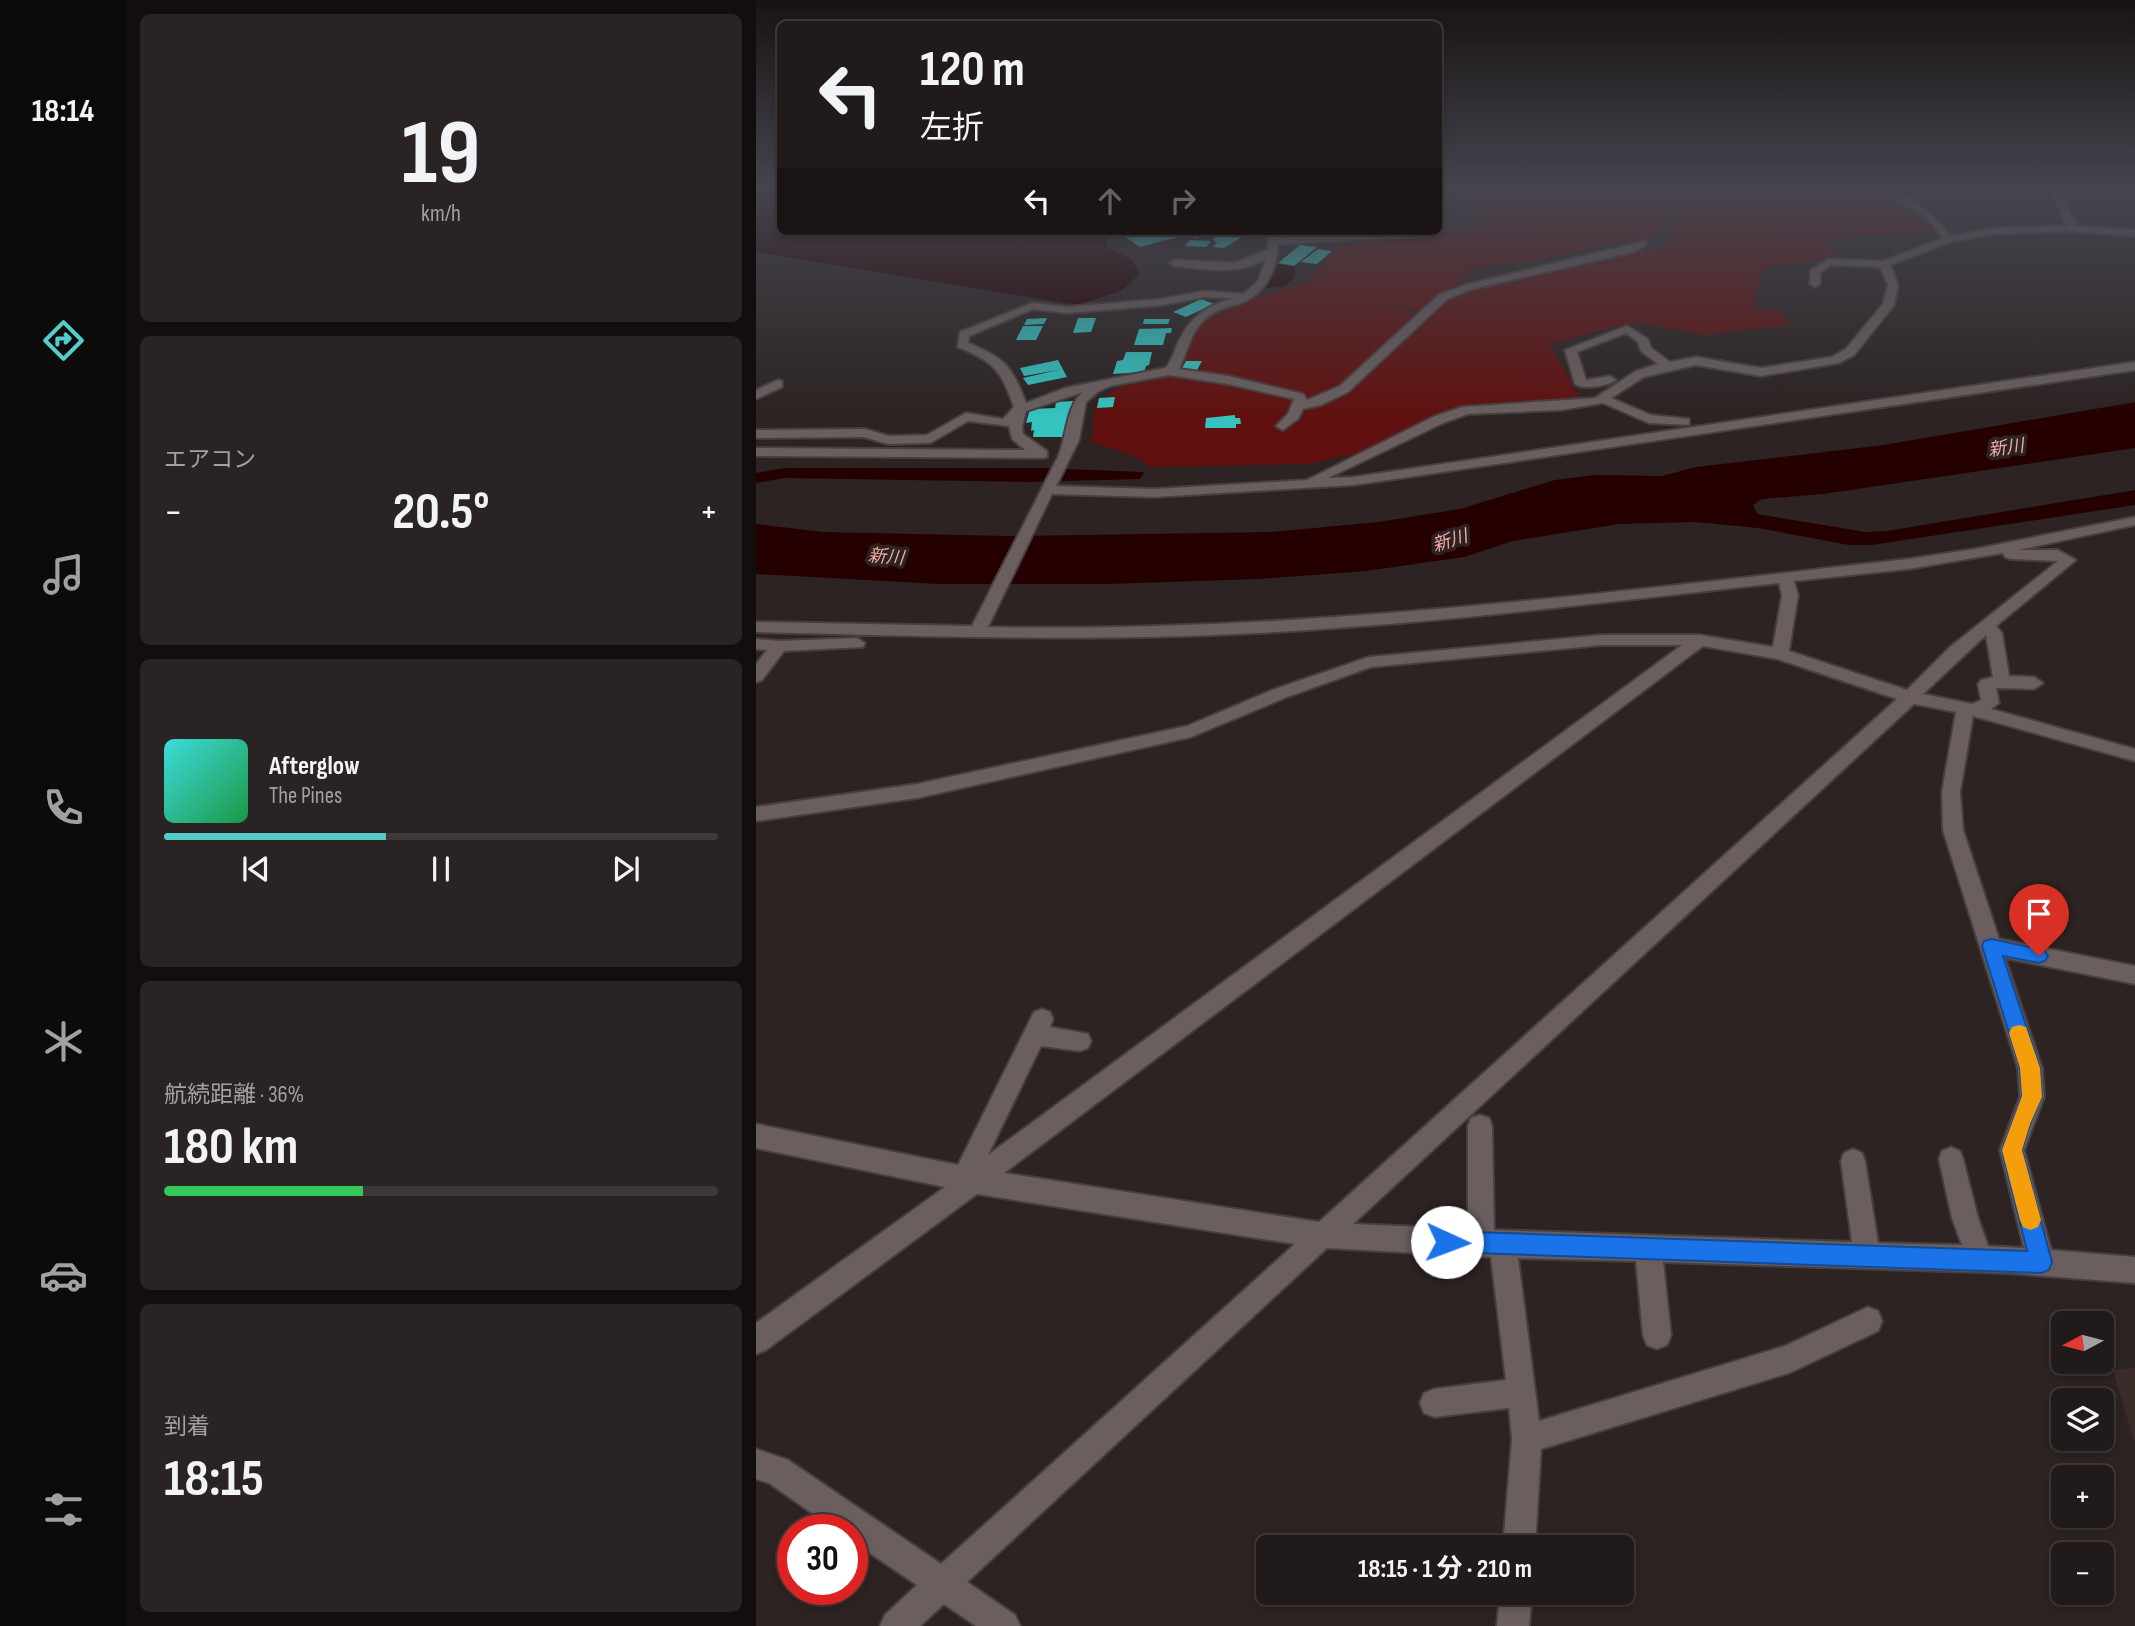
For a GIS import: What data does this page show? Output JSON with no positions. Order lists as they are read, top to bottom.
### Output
{
  "water": ["新川"],
  "north": "left",
  "page": {
    "tabs": "18:14",
    "tile": [
      ["19", "km/h"],
      "エアコン",
      ["航続距離 · 36%", "180 km"],
      ["到着", "18:15"]
    ],
    "turn": ["120 m", "左折"],
    "heat": ["−", "20.5°", "+"],
    "song": ["Afterglow", "The Pines"],
    "map_buttons": ["+", "−"],
    "limit": "30",
    "trip": "18:15 · 1 分 · 210 m"
  }
}
